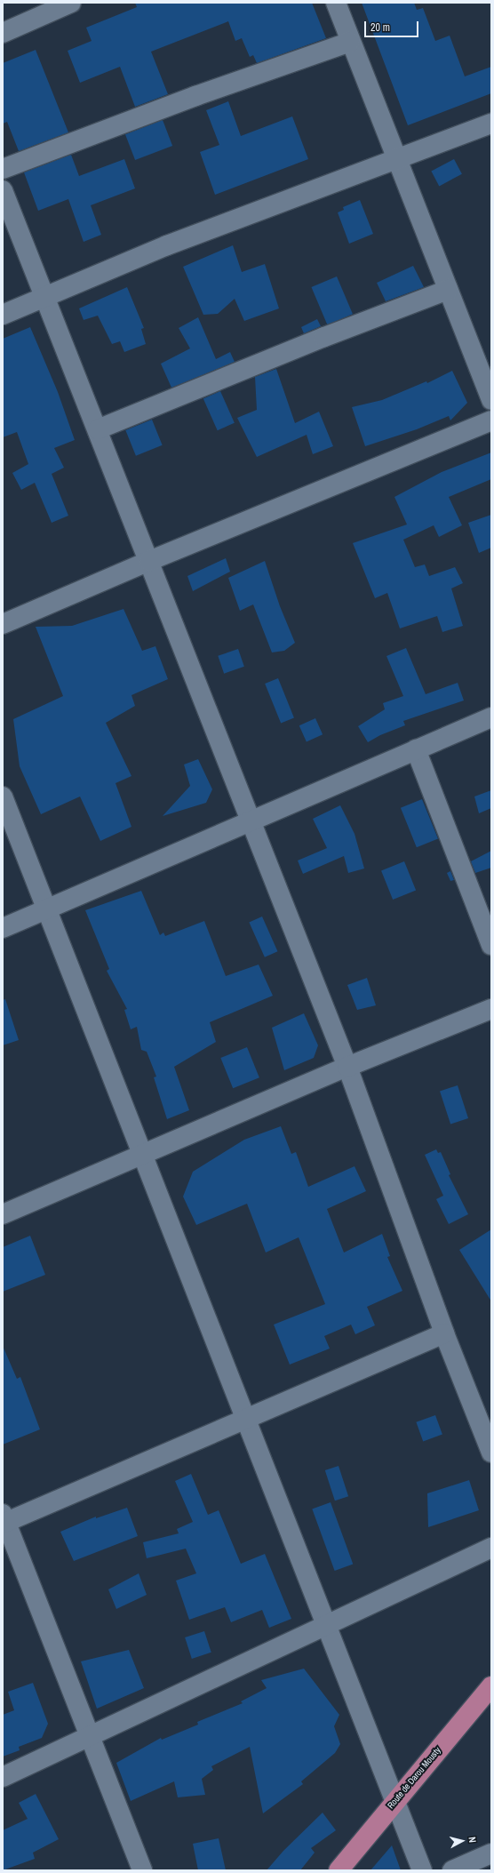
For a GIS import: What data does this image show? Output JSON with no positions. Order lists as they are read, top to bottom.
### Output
{
  "streets": {
    "main road": ["Route de Darou Mousty"]
  },
  "scale_bar": "20 m",
  "north": "right"
}
